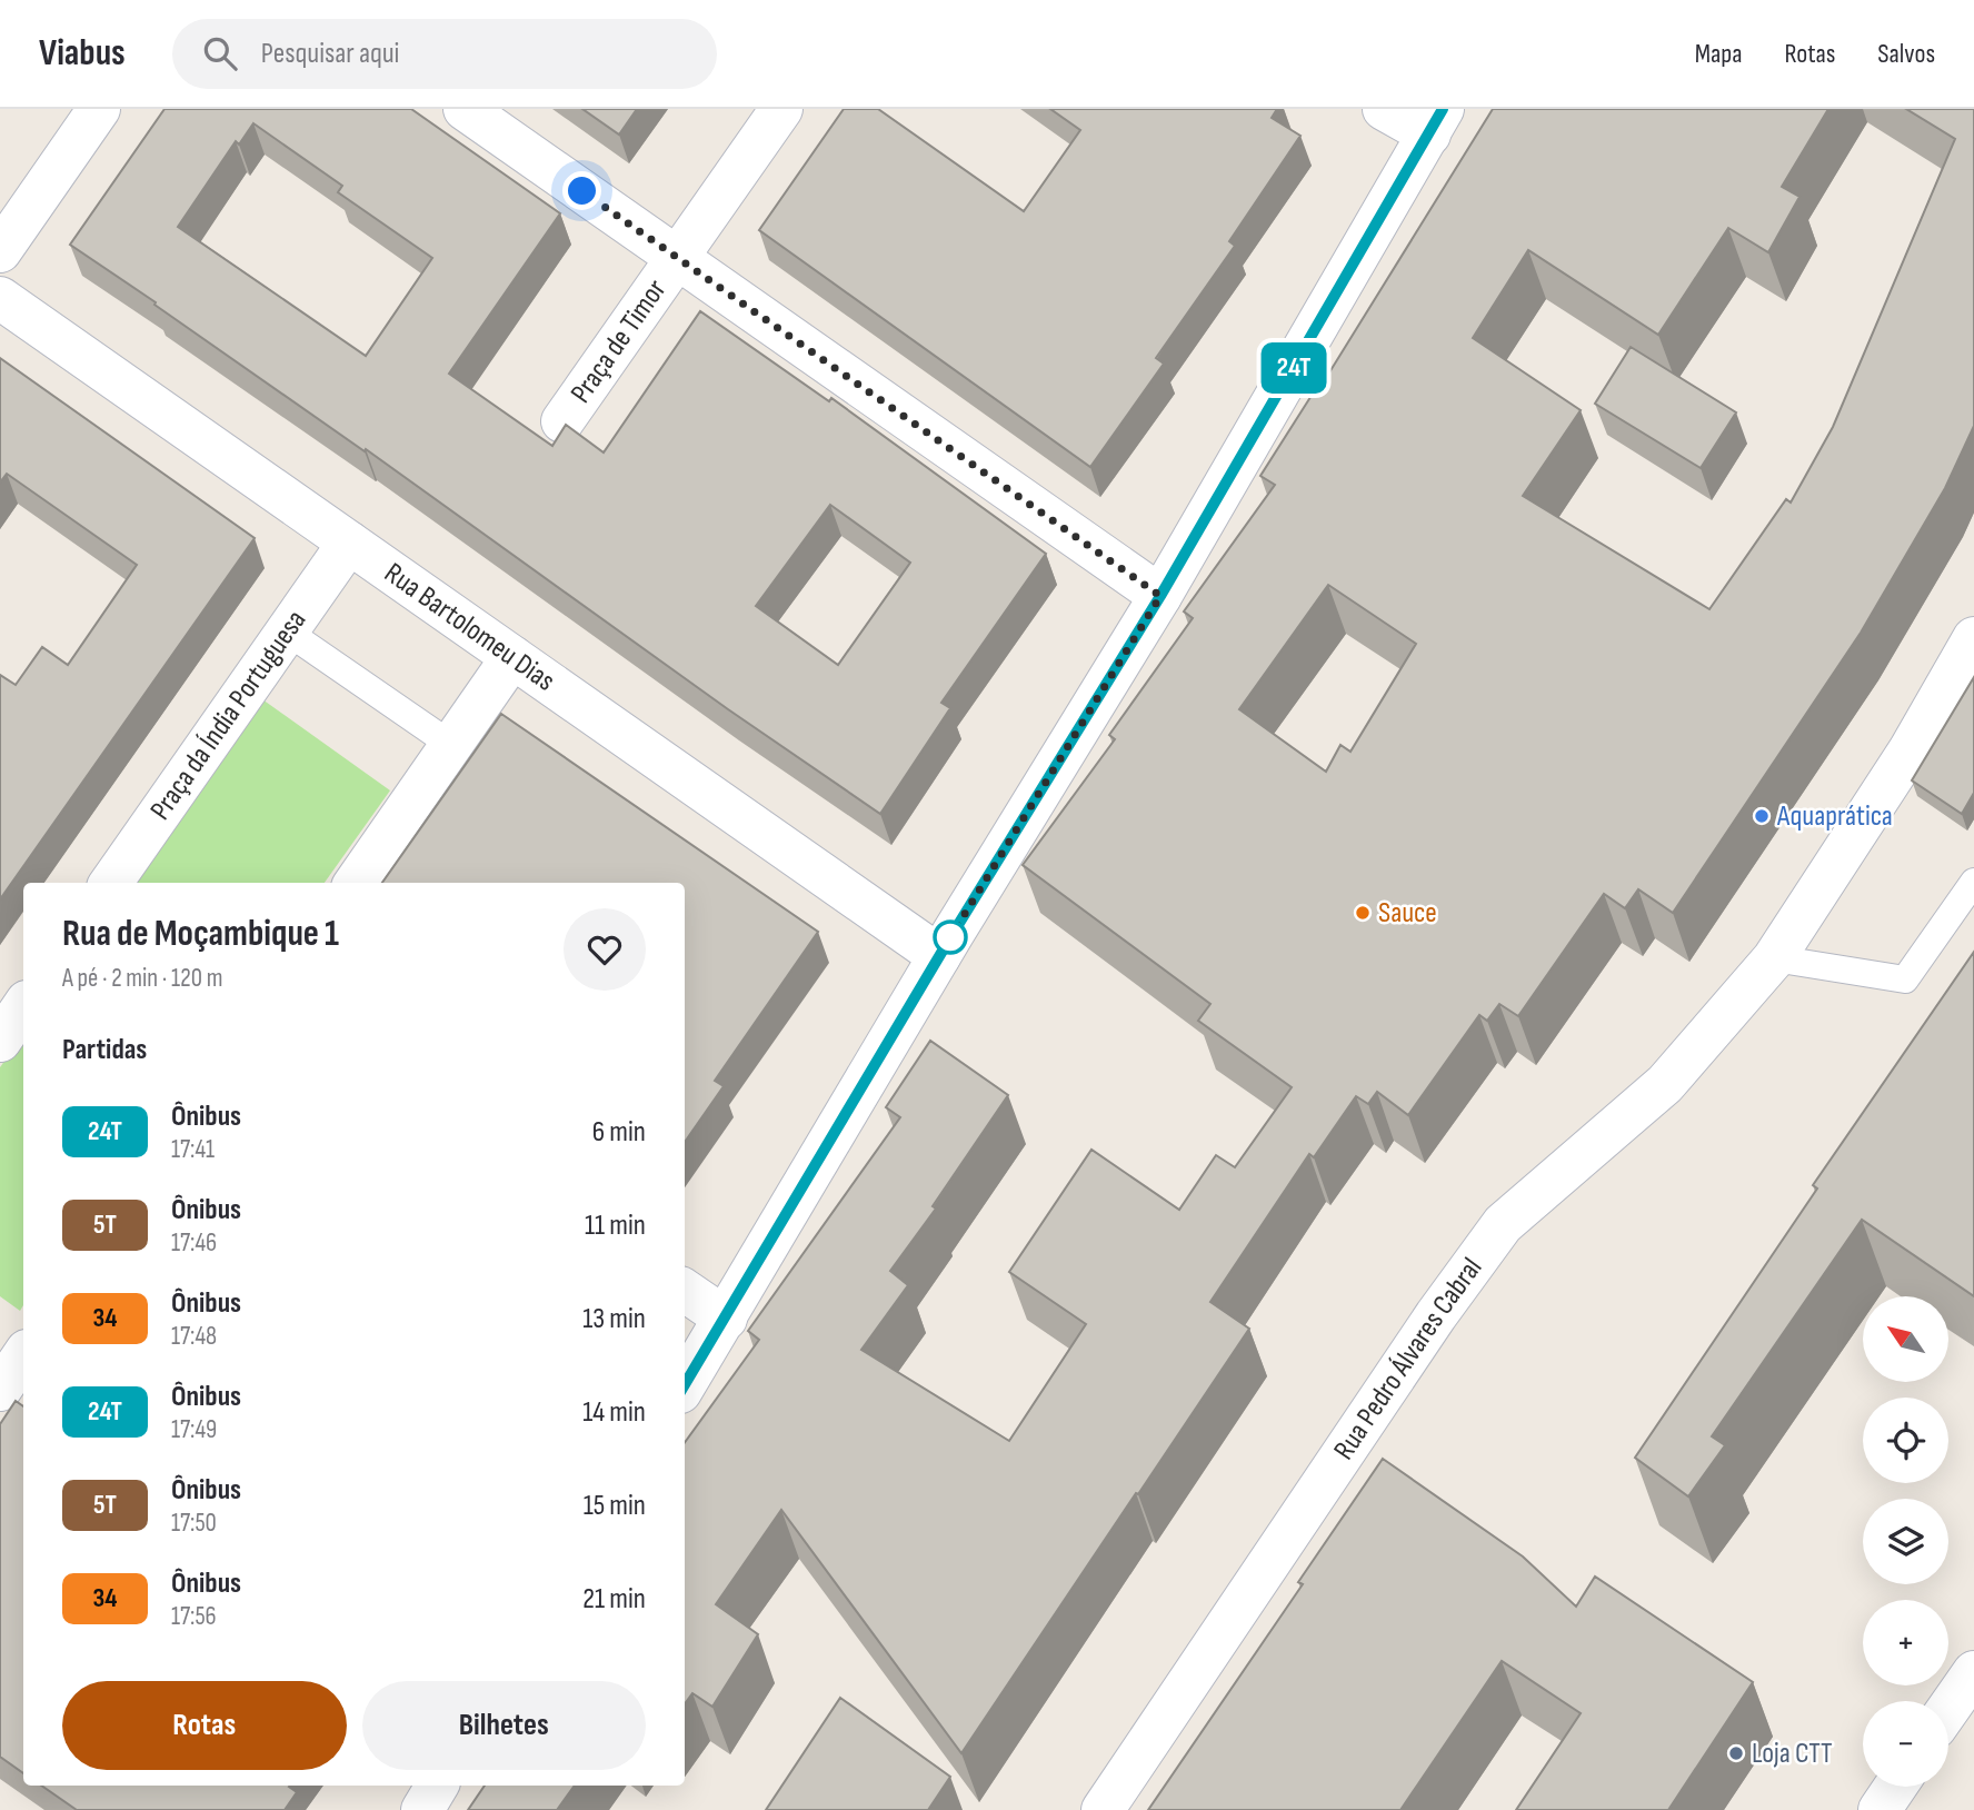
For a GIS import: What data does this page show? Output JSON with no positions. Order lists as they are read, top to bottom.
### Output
{
  "streets": {
    "street": [
      "Praça de Timor",
      "Rua Bartolomeu Dias",
      "Praça da Índia Portuguesa",
      "Rua Pedro Álvares Cabral"
    ]
  },
  "crossings": [
    ["Rua Bartolomeu Dias", "Praça da Índia Portuguesa"]
  ],
  "places": ["Aquaprática", "Sauce", "Loja CTT"],
  "lines": ["bus line 24T"],
  "north": "top left",
  "page": {
    "header": "Viabus",
    "search": "Pesquisar aqui",
    "nav": ["Mapa", "Rotas", "Salvos"],
    "on_map": "24T",
    "heading": [
      ["Rua de Moçambique 1", "A pé · 2 min · 120 m"],
      "Partidas"
    ],
    "list": [
      {
        "mark": "24T",
        "name": "Ônibus",
        "note": "17:41",
        "value": "6 min"
      },
      {
        "mark": "5T",
        "name": "Ônibus",
        "note": "17:46",
        "value": "11 min"
      },
      {
        "mark": "34",
        "name": "Ônibus",
        "note": "17:48",
        "value": "13 min"
      },
      {
        "mark": "24T",
        "name": "Ônibus",
        "note": "17:49",
        "value": "14 min"
      },
      {
        "mark": "5T",
        "name": "Ônibus",
        "note": "17:50",
        "value": "15 min"
      },
      {
        "mark": "34",
        "name": "Ônibus",
        "note": "17:56",
        "value": "21 min"
      }
    ],
    "map_buttons": ["+", "−"],
    "buttons": ["Rotas", "Bilhetes"]
  }
}
